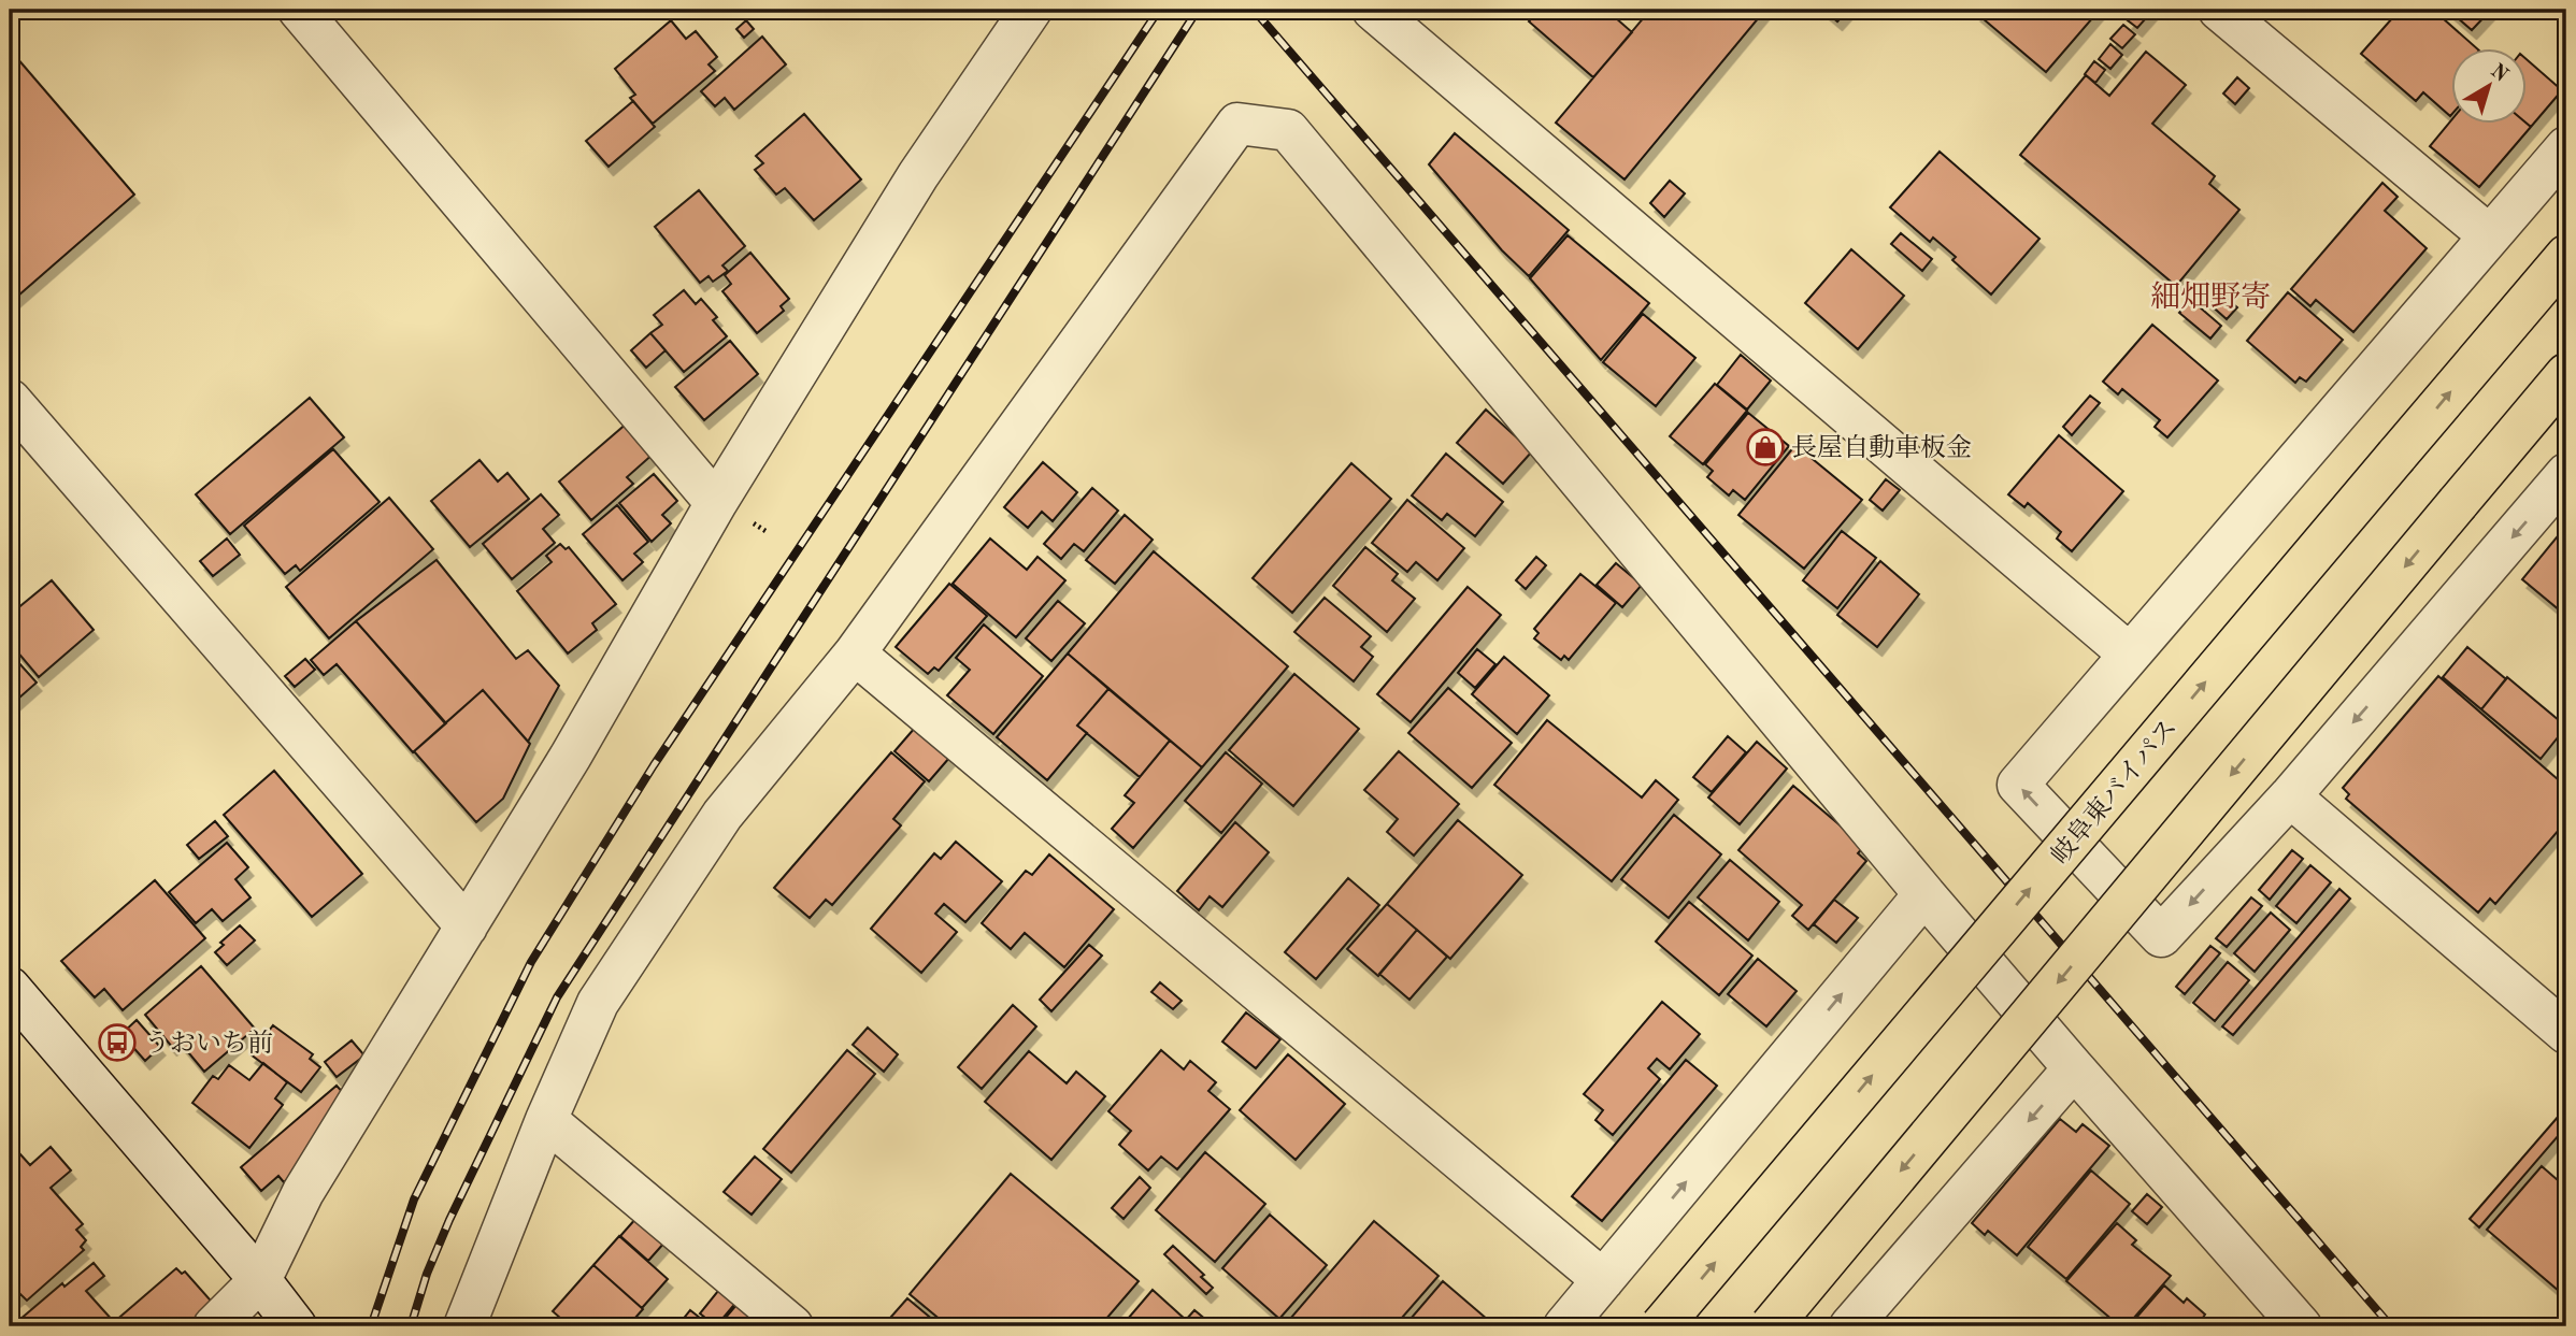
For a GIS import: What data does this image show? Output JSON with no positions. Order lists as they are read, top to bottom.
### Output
{
  "streets": {
    "highway": ["岐阜東バイパス"]
  },
  "districts": ["細畑野寄"],
  "places": {
    "shop": ["長屋自動車板金"],
    "bus stop": ["うおいち前"]
  },
  "north": "top right"
}
